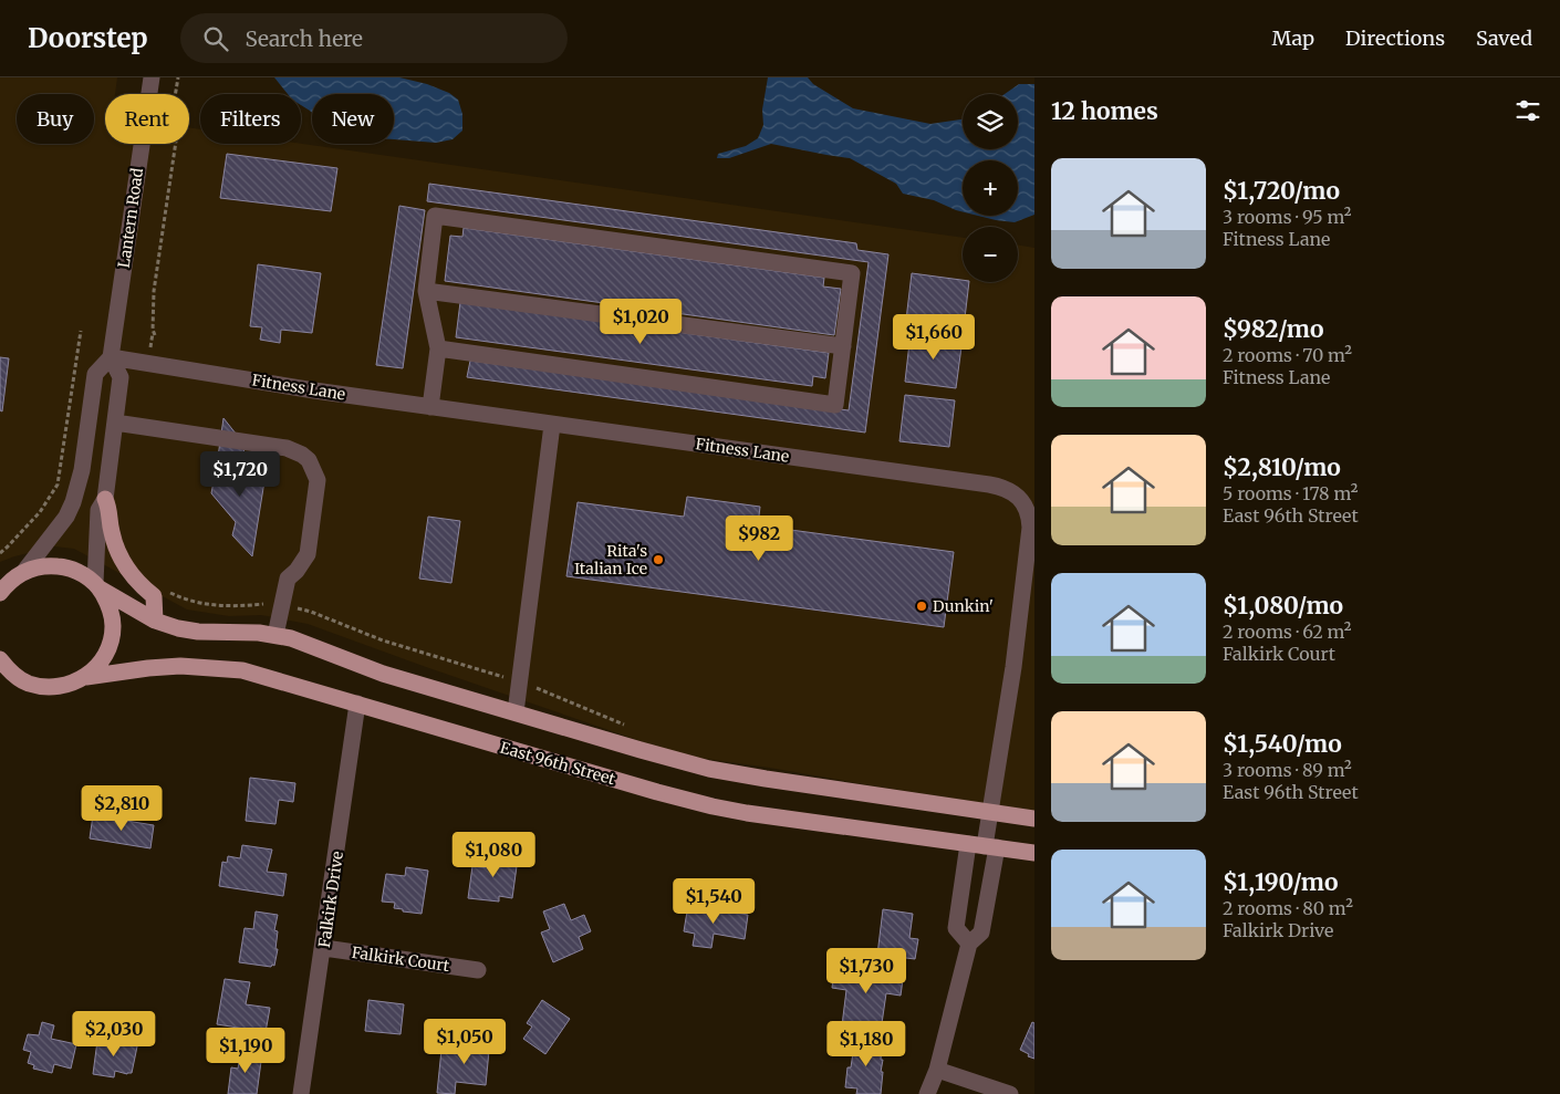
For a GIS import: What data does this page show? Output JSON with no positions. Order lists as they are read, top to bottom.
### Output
{
  "streets": {
    "main road": ["East 96th Street"],
    "street": [
      "Lantern Road",
      "Fitness Lane",
      "Falkirk Drive",
      "Falkirk Court"
    ]
  },
  "crossings": [
    ["Lantern Road", "Fitness Lane"],
    ["Fitness Lane", "East 96th Street"],
    ["East 96th Street", "Falkirk Drive"],
    ["Falkirk Drive", "Falkirk Court"]
  ],
  "places": ["Rita's Italian Ice", "Dunkin'"],
  "page": {
    "header": "Doorstep",
    "search": "Search here",
    "nav": ["Map", "Directions", "Saved"],
    "heading": "12 homes",
    "map_buttons": ["+", "−"],
    "chip": [
      "Buy",
      "Rent",
      "Filters",
      "New"
    ],
    "list": [
      {
        "name": "$1,720/mo",
        "note": "3 rooms · 95 m² · Fitness Lane"
      },
      {
        "name": "$982/mo",
        "note": "2 rooms · 70 m² · Fitness Lane"
      },
      {
        "name": "$2,810/mo",
        "note": "5 rooms · 178 m² · East 96th Street"
      },
      {
        "name": "$1,080/mo",
        "note": "2 rooms · 62 m² · Falkirk Court"
      },
      {
        "name": "$1,540/mo",
        "note": "3 rooms · 89 m² · East 96th Street"
      },
      {
        "name": "$1,190/mo",
        "note": "2 rooms · 80 m² · Falkirk Drive"
      }
    ],
    "price": [
      "$1,020",
      "$1,660",
      "$1,720",
      "$982",
      "$2,810",
      "$1,080",
      "$1,540",
      "$1,730",
      "$2,030",
      "$1,050",
      "$1,180",
      "$1,190"
    ]
  }
}
